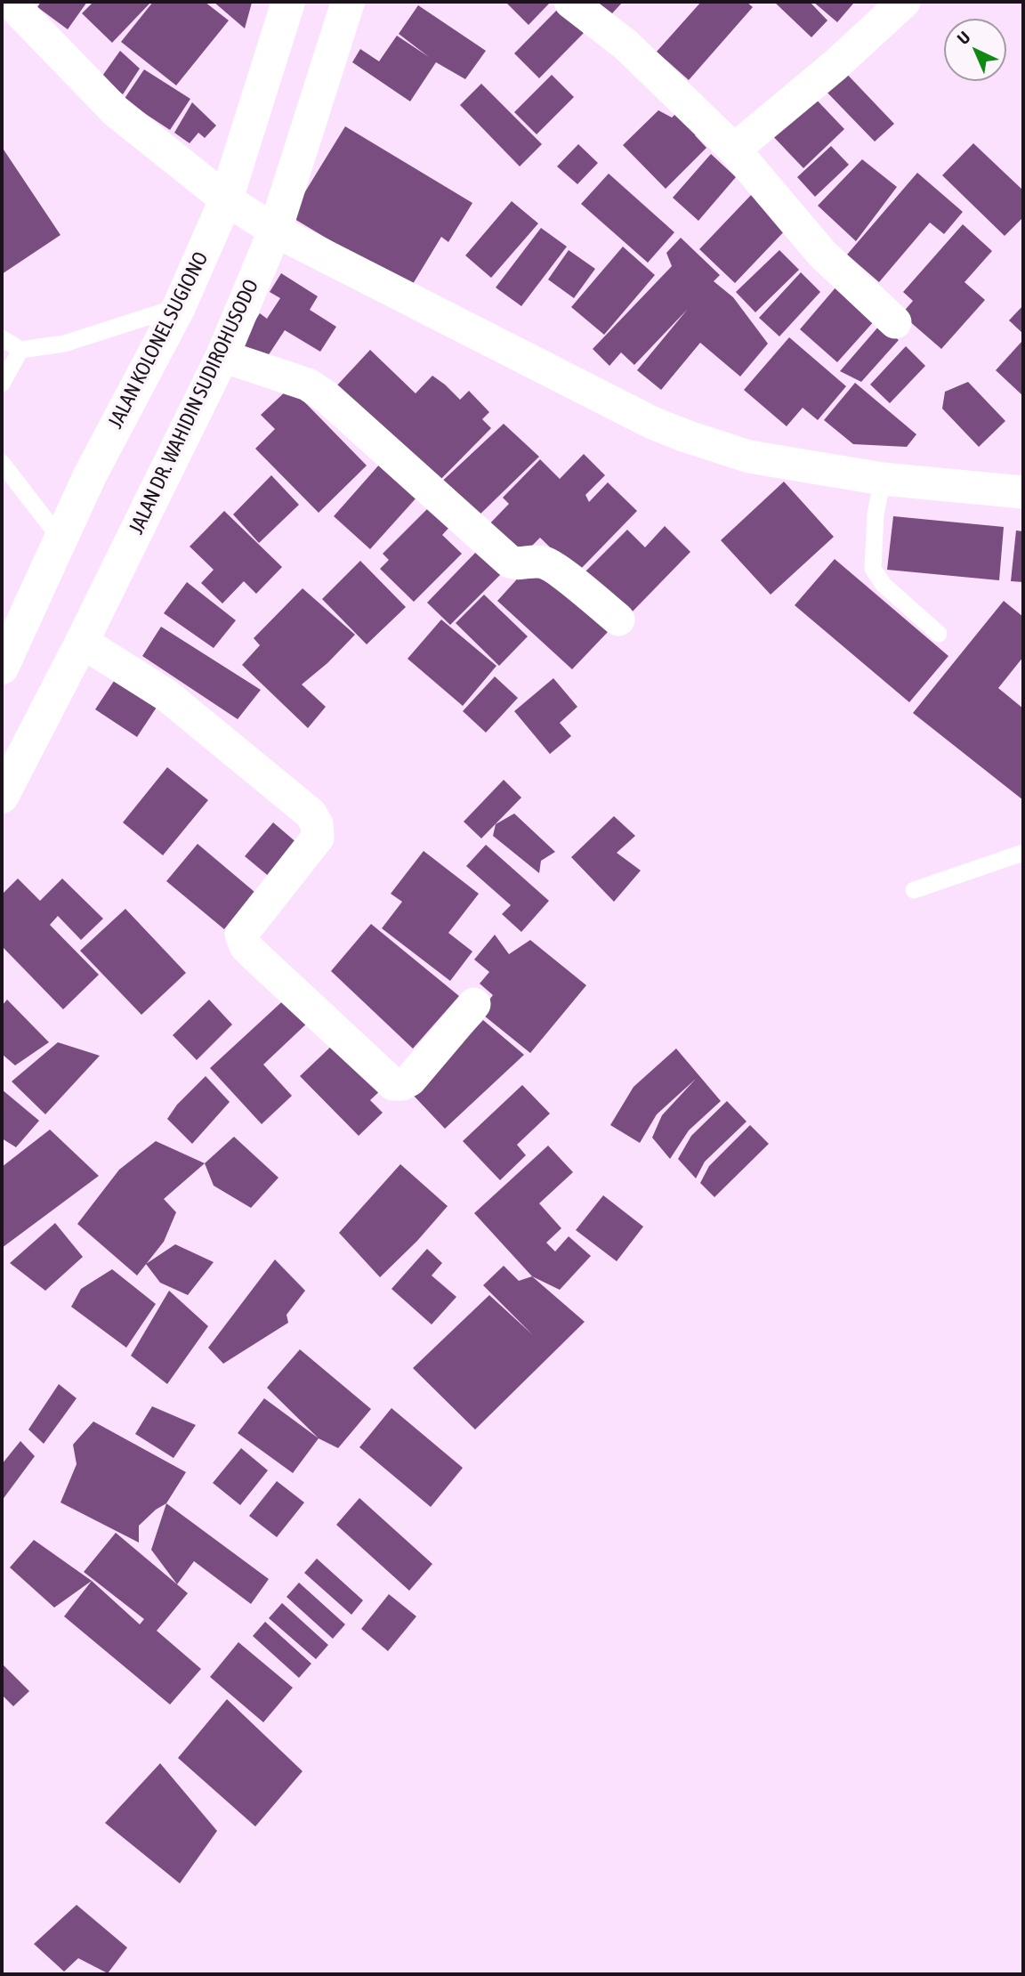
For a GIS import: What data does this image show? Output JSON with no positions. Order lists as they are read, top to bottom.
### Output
{
  "streets": {
    "highway": ["JALAN KOLONEL SUGIONO", "JALAN DR. WAHIDIN SUDIROHUSODO"]
  },
  "north": "top left"
}
